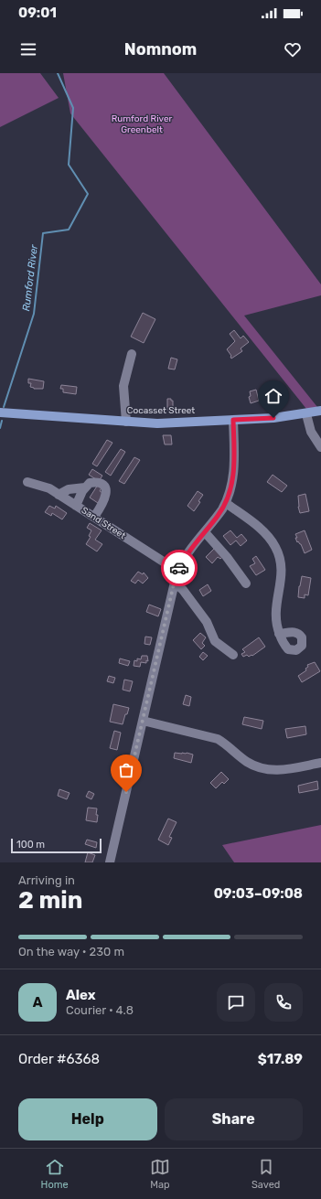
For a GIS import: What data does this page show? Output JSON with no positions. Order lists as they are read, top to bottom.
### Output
{
  "streets": {
    "main road": ["Cocasset Street"],
    "street": ["Sand Street"]
  },
  "water": ["Rumford River"],
  "parks": ["Rumford River Greenbelt"],
  "scale_bar": "100 m",
  "page": {
    "status": "09:01",
    "header": "Nomnom",
    "scale": "100 m",
    "heading": ["2 min", "Arriving in", "09:03–09:08"],
    "panel": [
      "Alex",
      "Courier · 4.8",
      "Order #6368",
      "$17.89"
    ],
    "bar": "On the way · 230 m",
    "round": "A",
    "buttons": ["Help", "Share"],
    "tabs": ["Home", "Map", "Saved"]
  }
}
